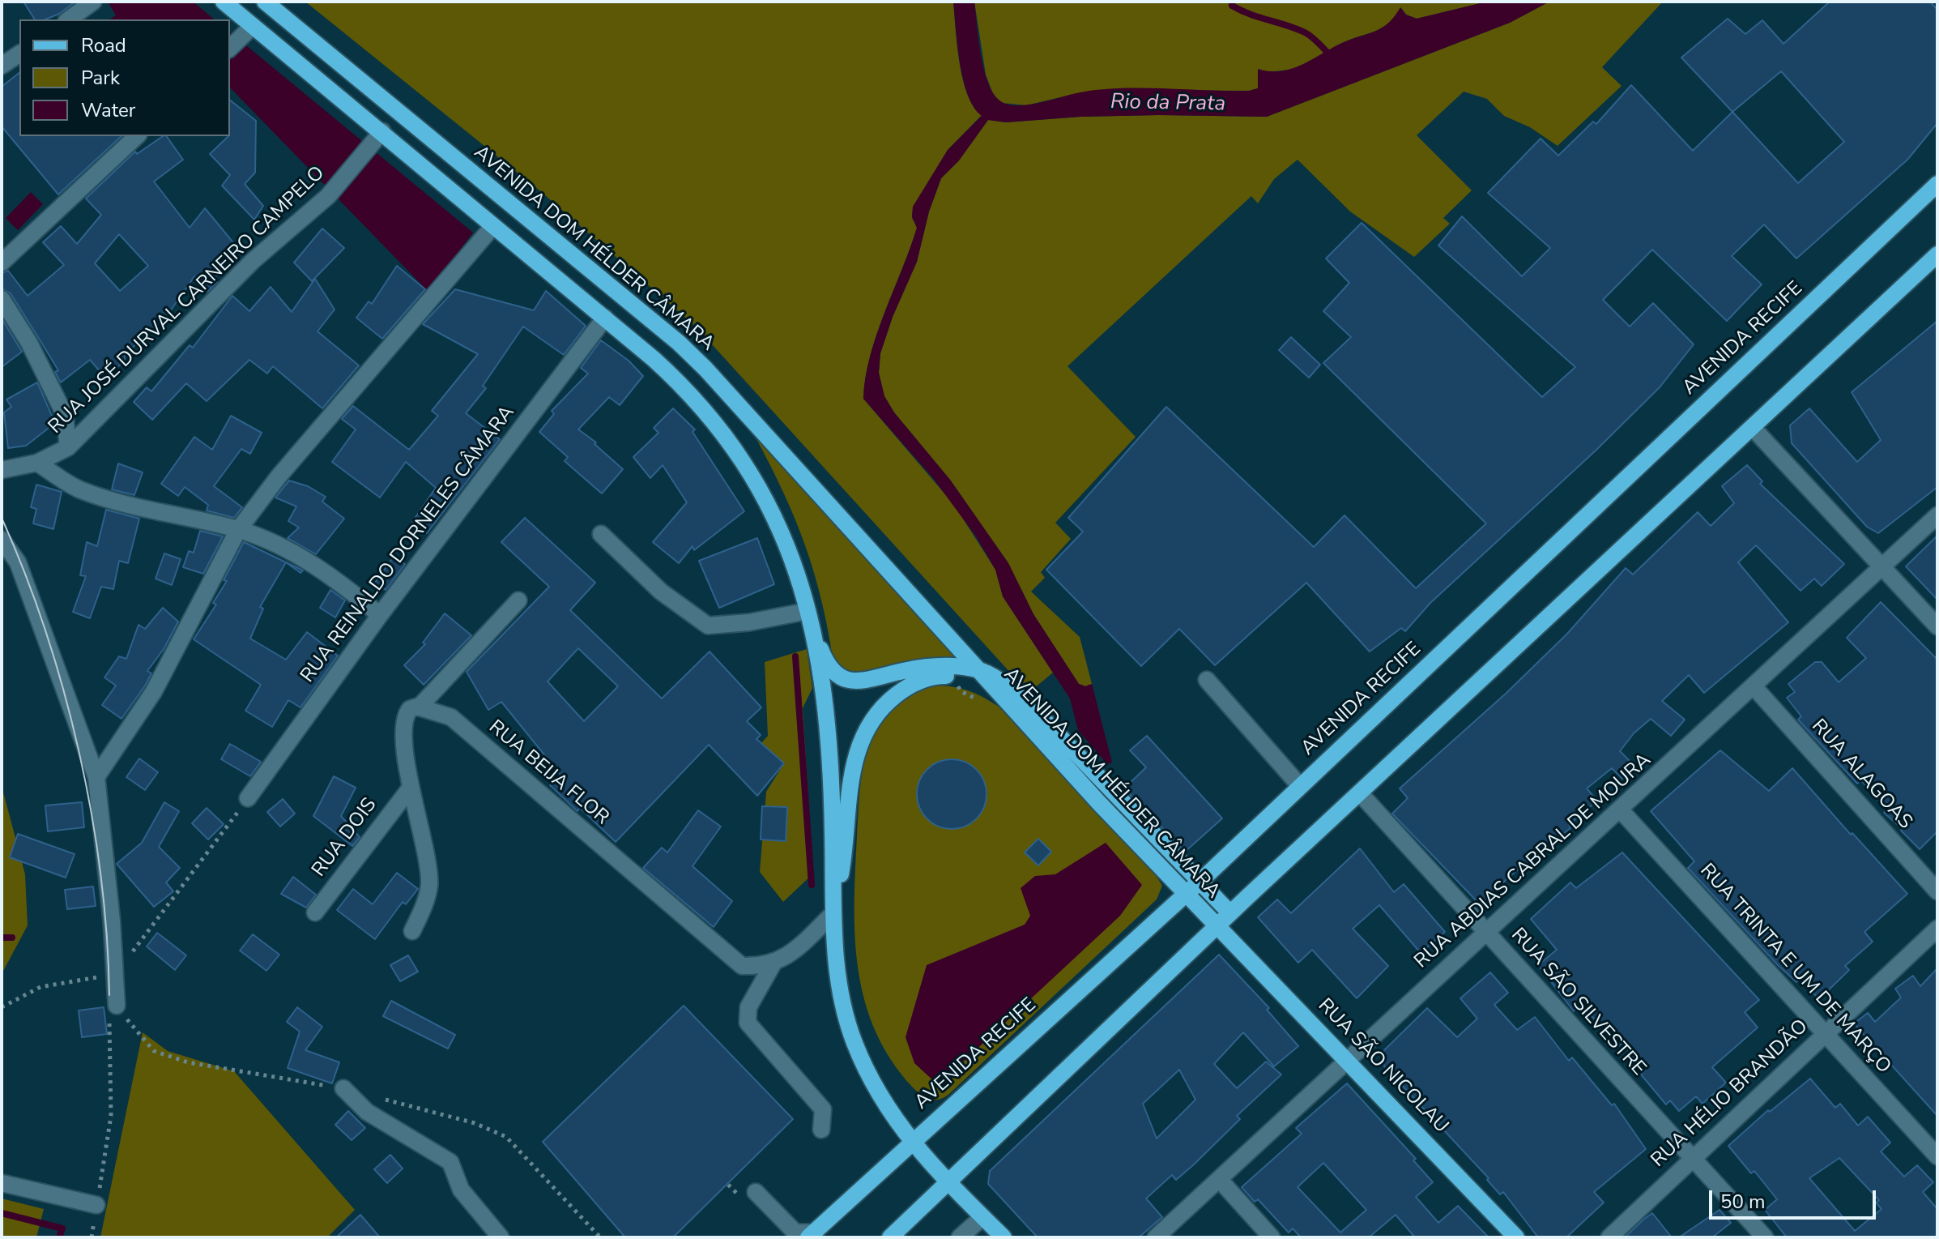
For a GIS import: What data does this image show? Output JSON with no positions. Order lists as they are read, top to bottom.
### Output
{
  "streets": {
    "main road": ["AVENIDA DOM HÉLDER CÂMARA", "AVENIDA RECIFE", "RUA SÃO NICOLAU"],
    "street": [
      "RUA JOSÉ DURVAL CARNEIRO CAMPELO",
      "RUA REINALDO DORNELES CÂMARA",
      "RUA BEIJA FLOR",
      "RUA ALAGOAS",
      "RUA DOIS",
      "RUA ABDIAS CABRAL DE MOURA",
      "RUA TRINTA E UM DE MARÇO",
      "RUA SÃO SILVESTRE",
      "RUA HÉLIO BRANDÃO"
    ]
  },
  "crossings": [
    ["AVENIDA DOM HÉLDER CÂMARA", "RUA JOSÉ DURVAL CARNEIRO CAMPELO"],
    ["AVENIDA DOM HÉLDER CÂMARA", "AVENIDA RECIFE"],
    ["AVENIDA DOM HÉLDER CÂMARA", "RUA REINALDO DORNELES CÂMARA"],
    ["AVENIDA DOM HÉLDER CÂMARA", "RUA SÃO NICOLAU"],
    ["RUA ALAGOAS", "RUA ABDIAS CABRAL DE MOURA"],
    ["RUA ABDIAS CABRAL DE MOURA", "RUA TRINTA E UM DE MARÇO"],
    ["RUA ABDIAS CABRAL DE MOURA", "RUA SÃO SILVESTRE"],
    ["RUA ABDIAS CABRAL DE MOURA", "RUA SÃO NICOLAU"],
    ["RUA TRINTA E UM DE MARÇO", "RUA HÉLIO BRANDÃO"],
    ["RUA SÃO SILVESTRE", "RUA HÉLIO BRANDÃO"]
  ],
  "water": ["Rio da Prata"],
  "legend": ["Road", "Park", "Water"],
  "scale_bar": "50 m"
}
